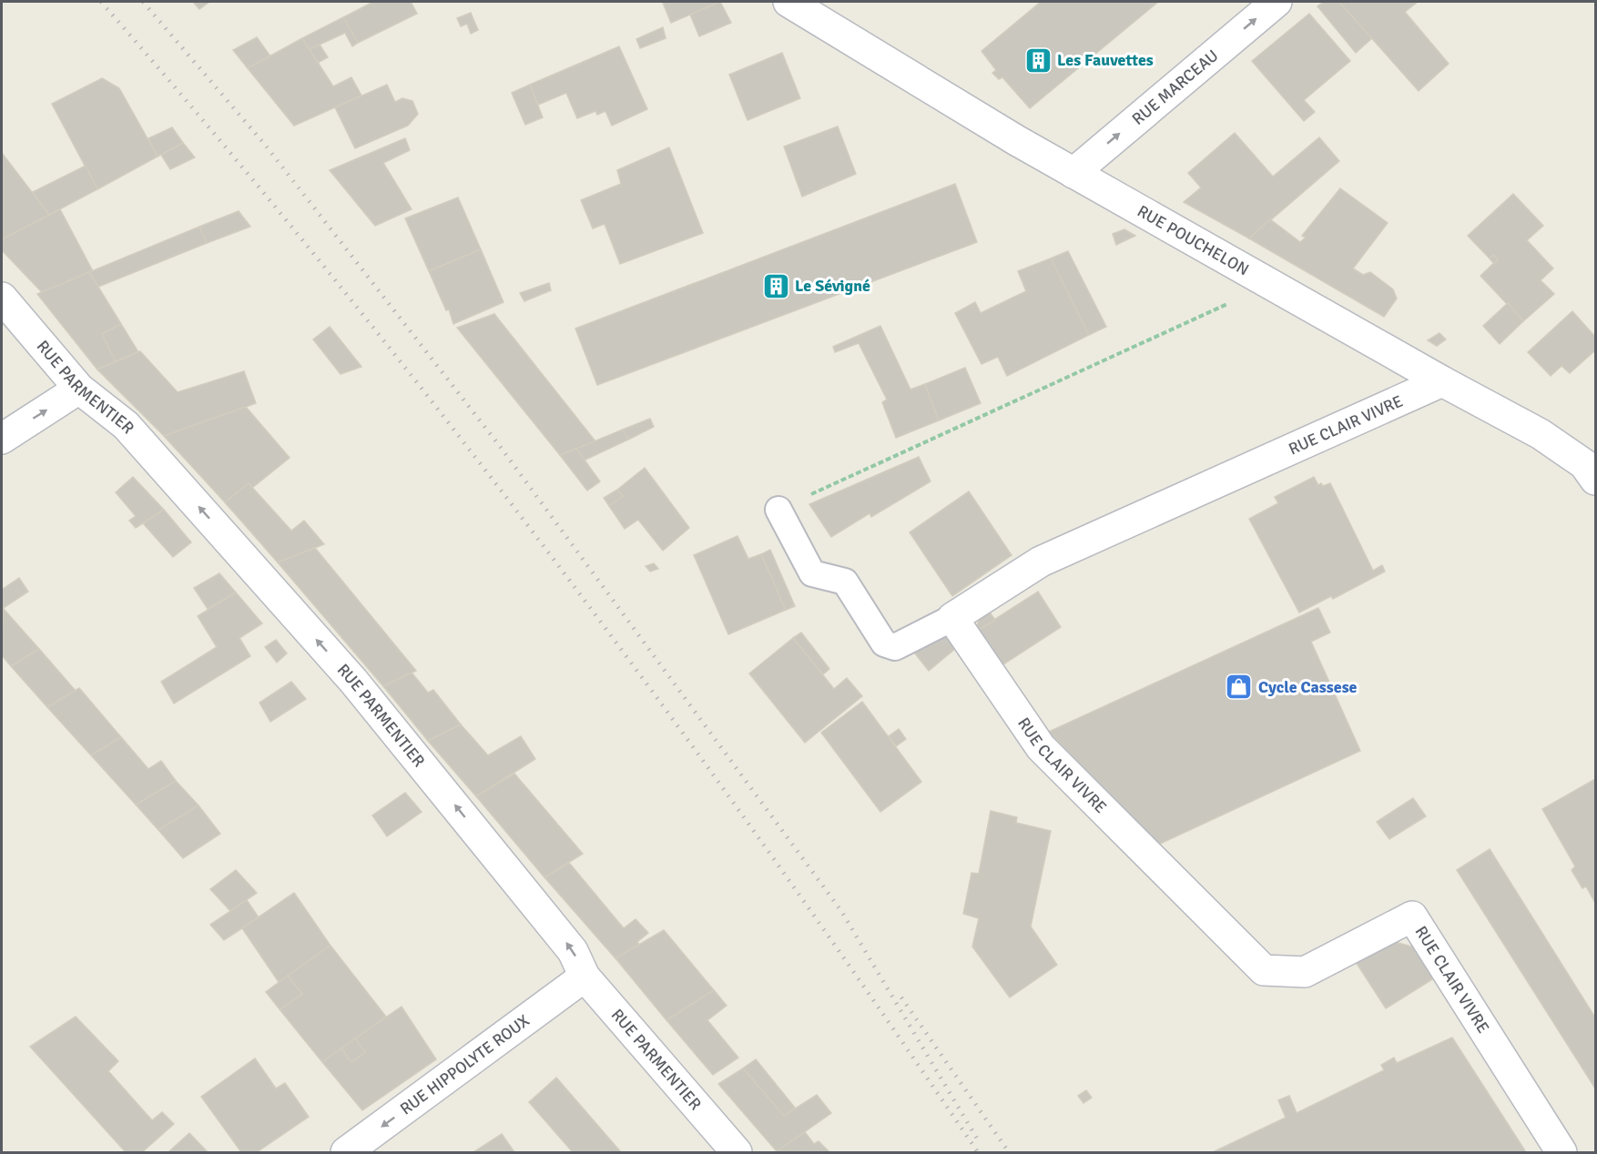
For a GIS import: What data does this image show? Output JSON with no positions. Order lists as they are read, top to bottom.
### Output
{
  "streets": {
    "street": [
      "RUE MARCEAU",
      "RUE POUCHELON",
      "RUE PARMENTIER",
      "RUE CLAIR VIVRE",
      "RUE HIPPOLYTE ROUX"
    ]
  },
  "crossings": [
    ["RUE MARCEAU", "RUE POUCHELON"],
    ["RUE POUCHELON", "RUE CLAIR VIVRE"],
    ["RUE PARMENTIER", "RUE HIPPOLYTE ROUX"]
  ],
  "one_way": ["RUE MARCEAU", "RUE PARMENTIER", "RUE HIPPOLYTE ROUX"],
  "places": {
    "building": ["Les Fauvettes", "Le Sévigné"],
    "shop": ["Cycle Cassese"]
  }
}
